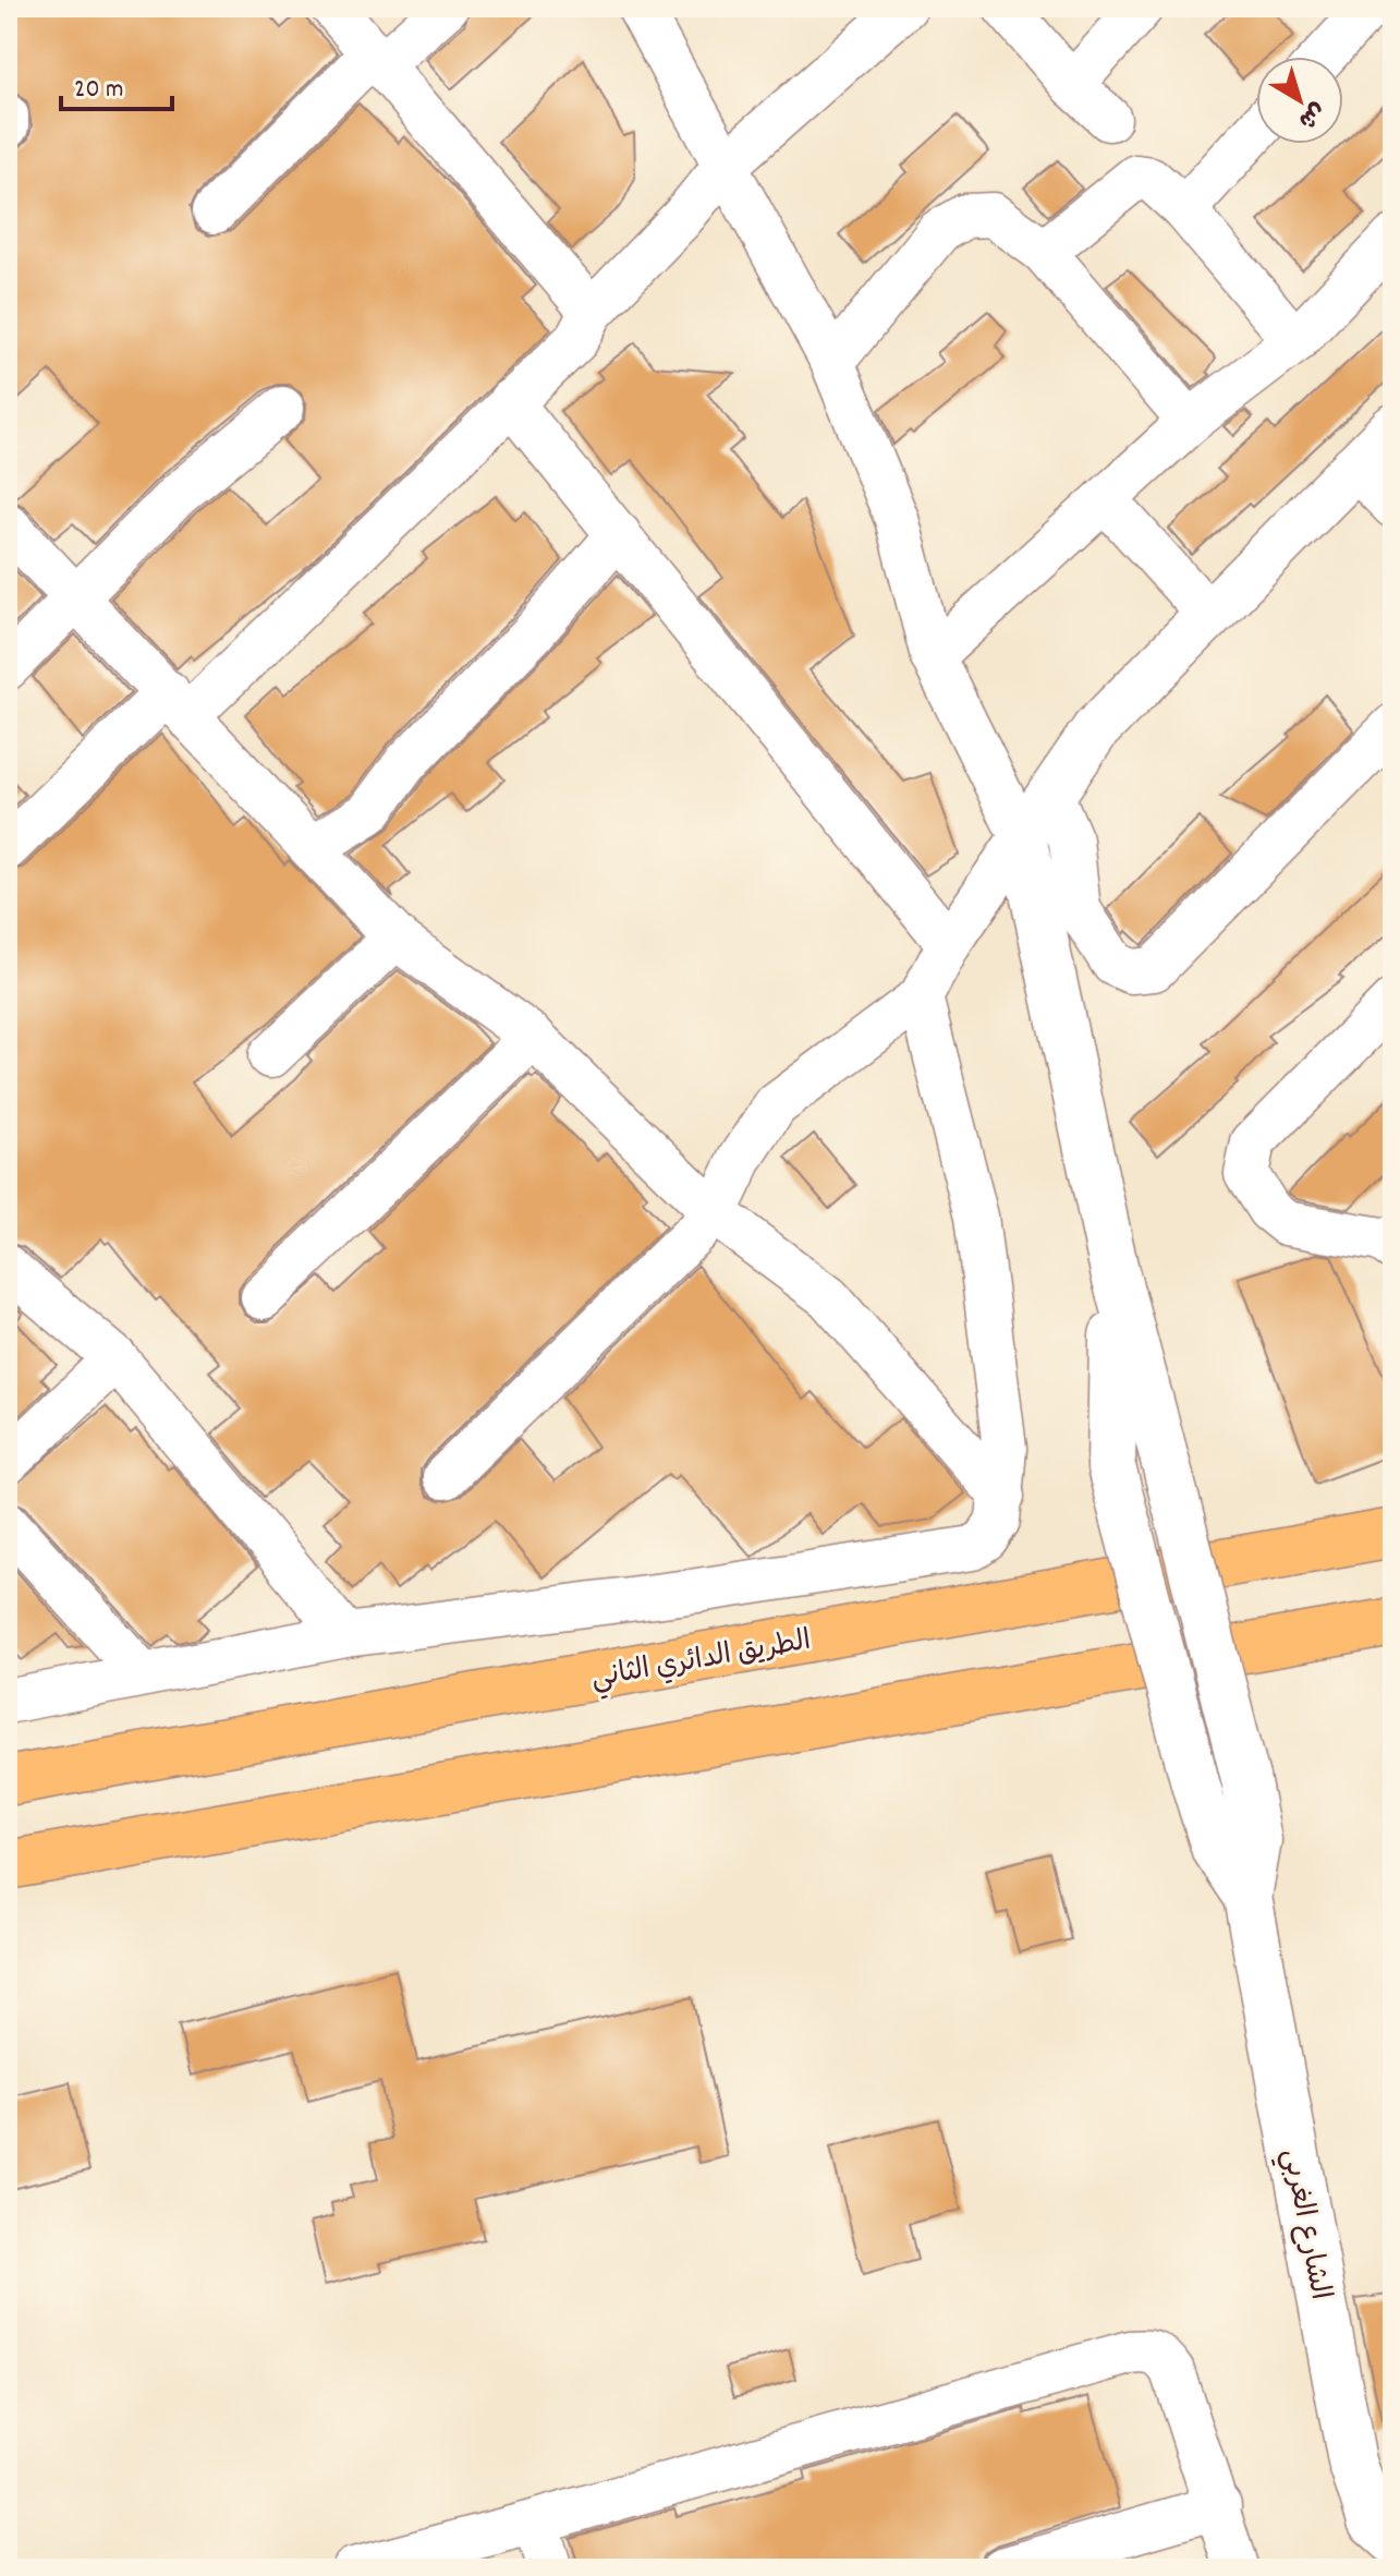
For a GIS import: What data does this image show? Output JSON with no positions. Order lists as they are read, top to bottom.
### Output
{
  "streets": {
    "highway": ["الطريق الدائري الثاني"],
    "street": ["الشارع الغربي"]
  },
  "scale_bar": "20 m",
  "north": "bottom right"
}
